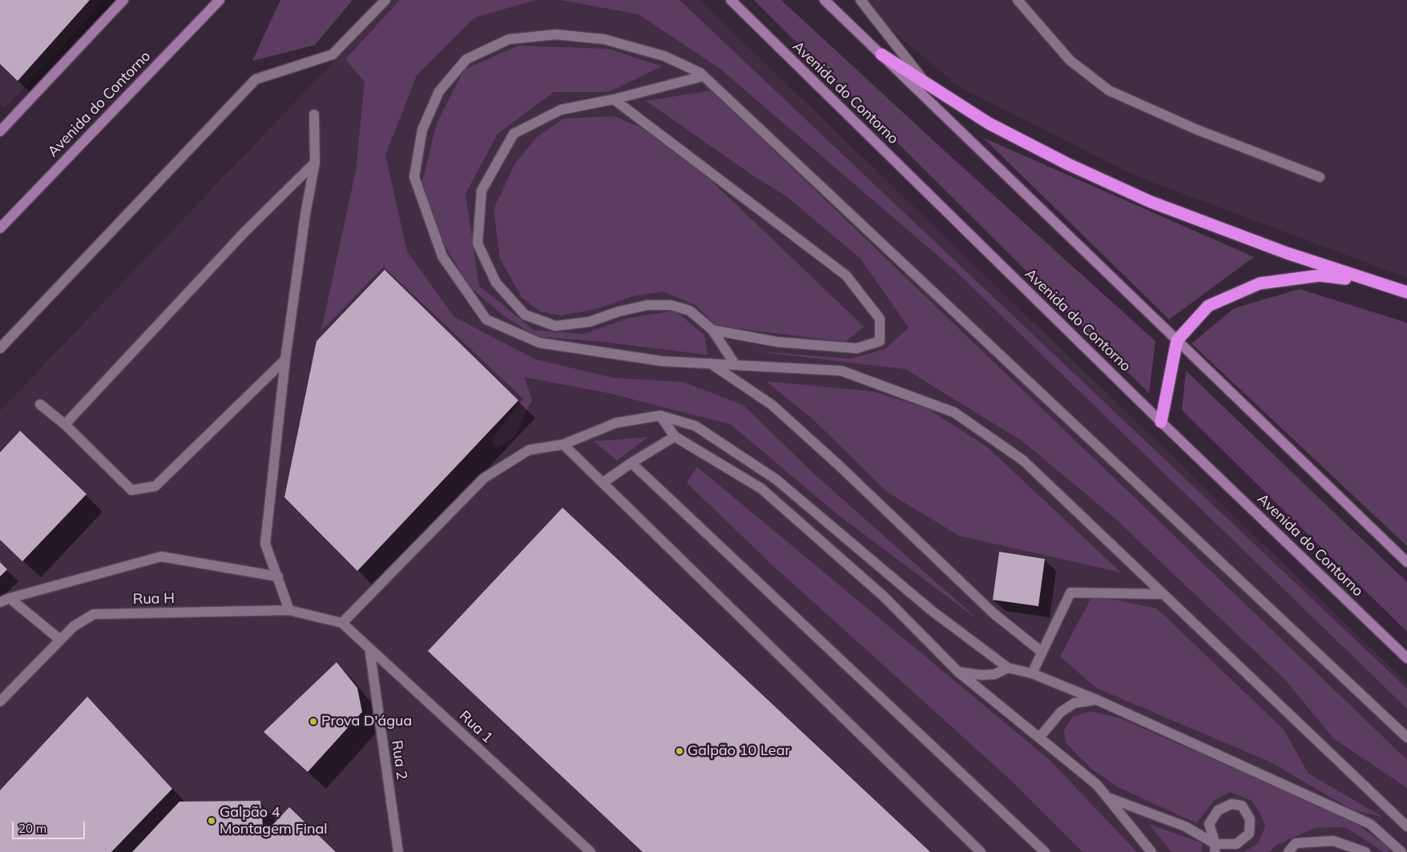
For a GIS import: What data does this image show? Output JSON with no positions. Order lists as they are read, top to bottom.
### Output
{
  "streets": {
    "main road": ["Avenida do Contorno"],
    "lane": ["Rua H", "Rua 1", "Rua 2"]
  },
  "crossings": [
    ["Rua H", "Rua 1"],
    ["Rua 1", "Rua 2"]
  ],
  "places": ["Prova D'água", "Galpão 10 Lear", "Galpão 4 Montagem Final"],
  "scale_bar": "20 m"
}
